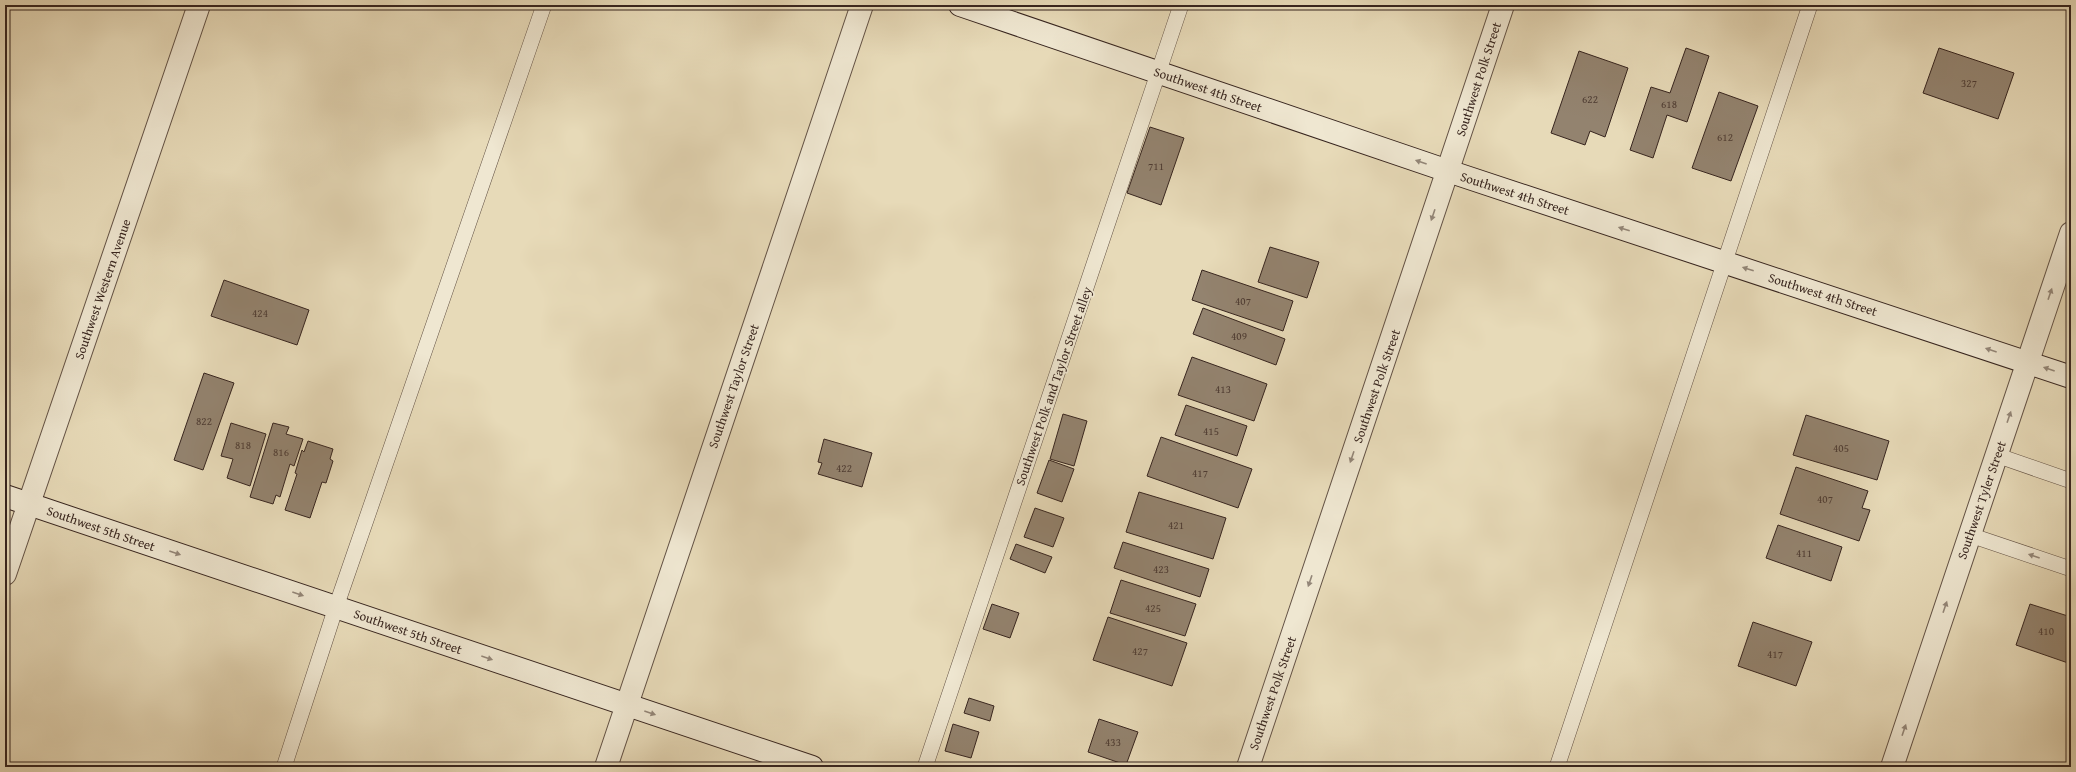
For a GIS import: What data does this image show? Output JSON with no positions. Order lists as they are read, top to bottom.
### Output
{
  "streets": {
    "street": [
      "Southwest Polk Street",
      "Southwest 4th Street",
      "Southwest Western Avenue",
      "Southwest Taylor Street",
      "Southwest Tyler Street",
      "Southwest 5th Street"
    ],
    "lane": ["Southwest Polk and Taylor Street alley"]
  },
  "crossings": [
    ["Southwest Polk Street", "Southwest 4th Street"],
    ["Southwest 4th Street", "Southwest Polk and Taylor Street alley"],
    ["Southwest 4th Street", "Southwest Tyler Street"],
    ["Southwest Western Avenue", "Southwest 5th Street"],
    ["Southwest Taylor Street", "Southwest 5th Street"]
  ],
  "one_way": [
    "Southwest Polk Street",
    "Southwest 4th Street",
    "Southwest Tyler Street",
    "Southwest 5th Street"
  ],
  "house_numbers": [
    "327",
    "622",
    "618",
    "612",
    "711",
    "407",
    "424",
    "409",
    "413",
    "822",
    "415",
    "818",
    "405",
    "816",
    "422",
    "417",
    "407",
    "421",
    "411",
    "423",
    "425",
    "410",
    "427",
    "417",
    "433"
  ]
}
